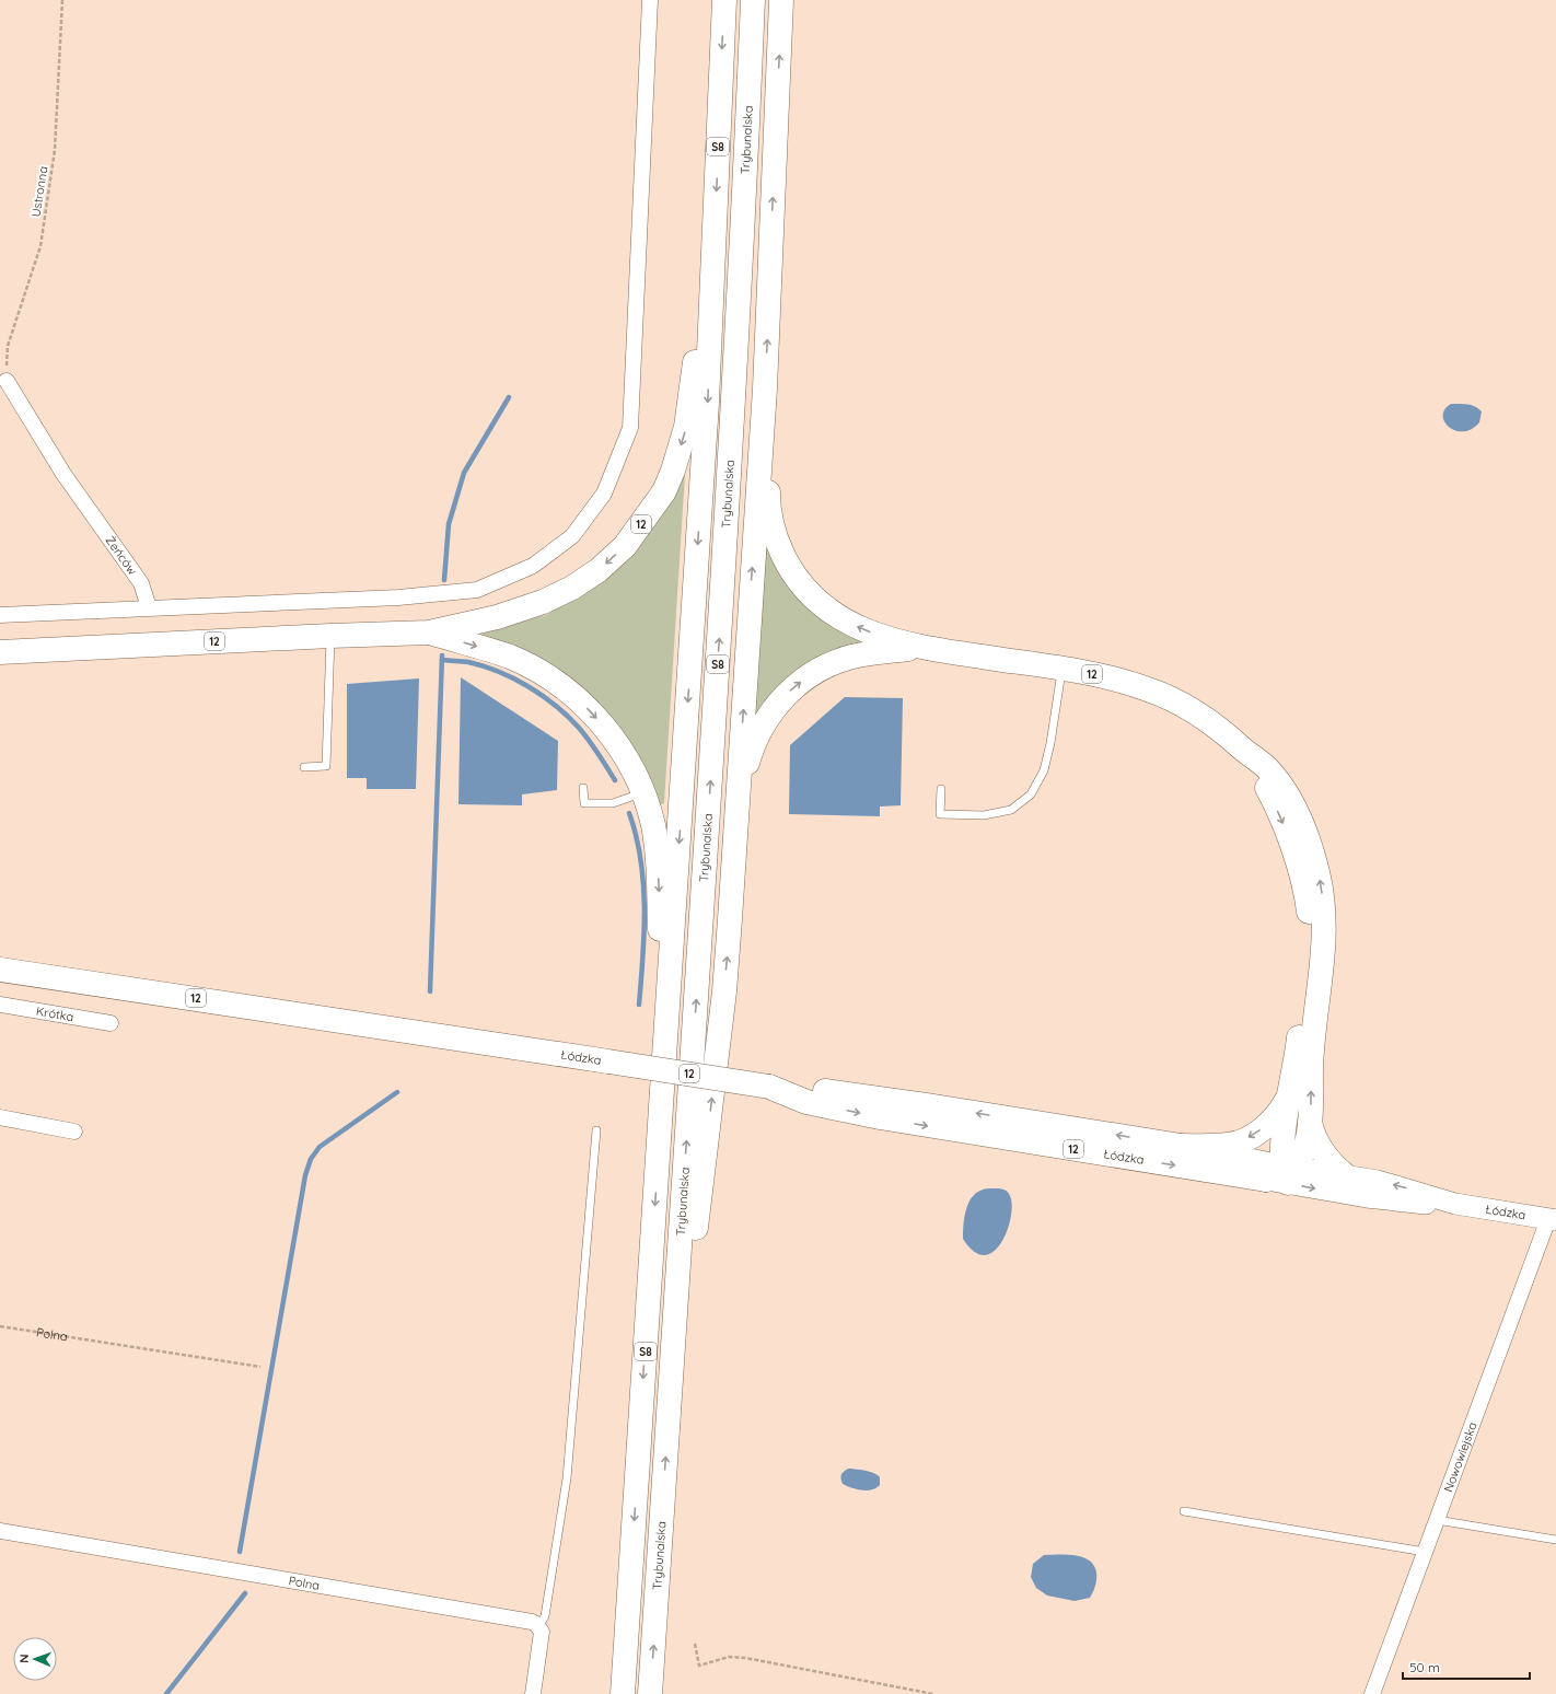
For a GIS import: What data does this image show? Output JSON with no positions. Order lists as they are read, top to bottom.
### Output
{
  "streets": {
    "main road": [
      "Trybunalska",
      "S8",
      "12",
      "Łódzka"
    ],
    "street": [
      "Żeńców",
      "Krótka",
      "Polna",
      "Nowowiejska"
    ],
    "path": ["Ustronna"]
  },
  "crossings": [
    ["S8", "12"],
    ["Ustronna", "Żeńców"],
    ["12", "Łódzka"],
    ["Łódzka", "Nowowiejska"]
  ],
  "scale_bar": "50 m",
  "north": "left"
}
